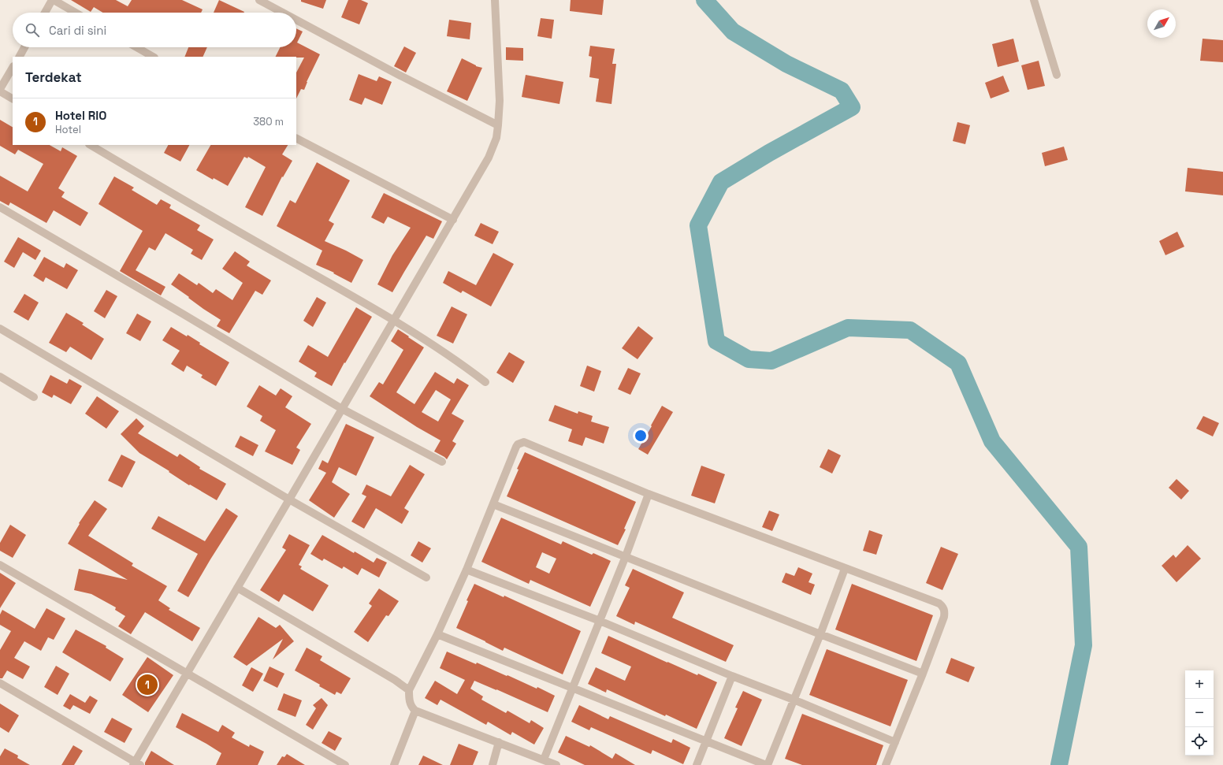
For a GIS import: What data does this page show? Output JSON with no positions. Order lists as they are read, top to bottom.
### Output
{
  "north": "top right",
  "page": {
    "search": "Cari di sini",
    "heading": "Terdekat",
    "list": [
      {
        "mark": "1",
        "name": "Hotel RIO",
        "note": "Hotel",
        "value": "380 m"
      }
    ],
    "map_buttons": ["+", "−"],
    "pins": "1"
  }
}
